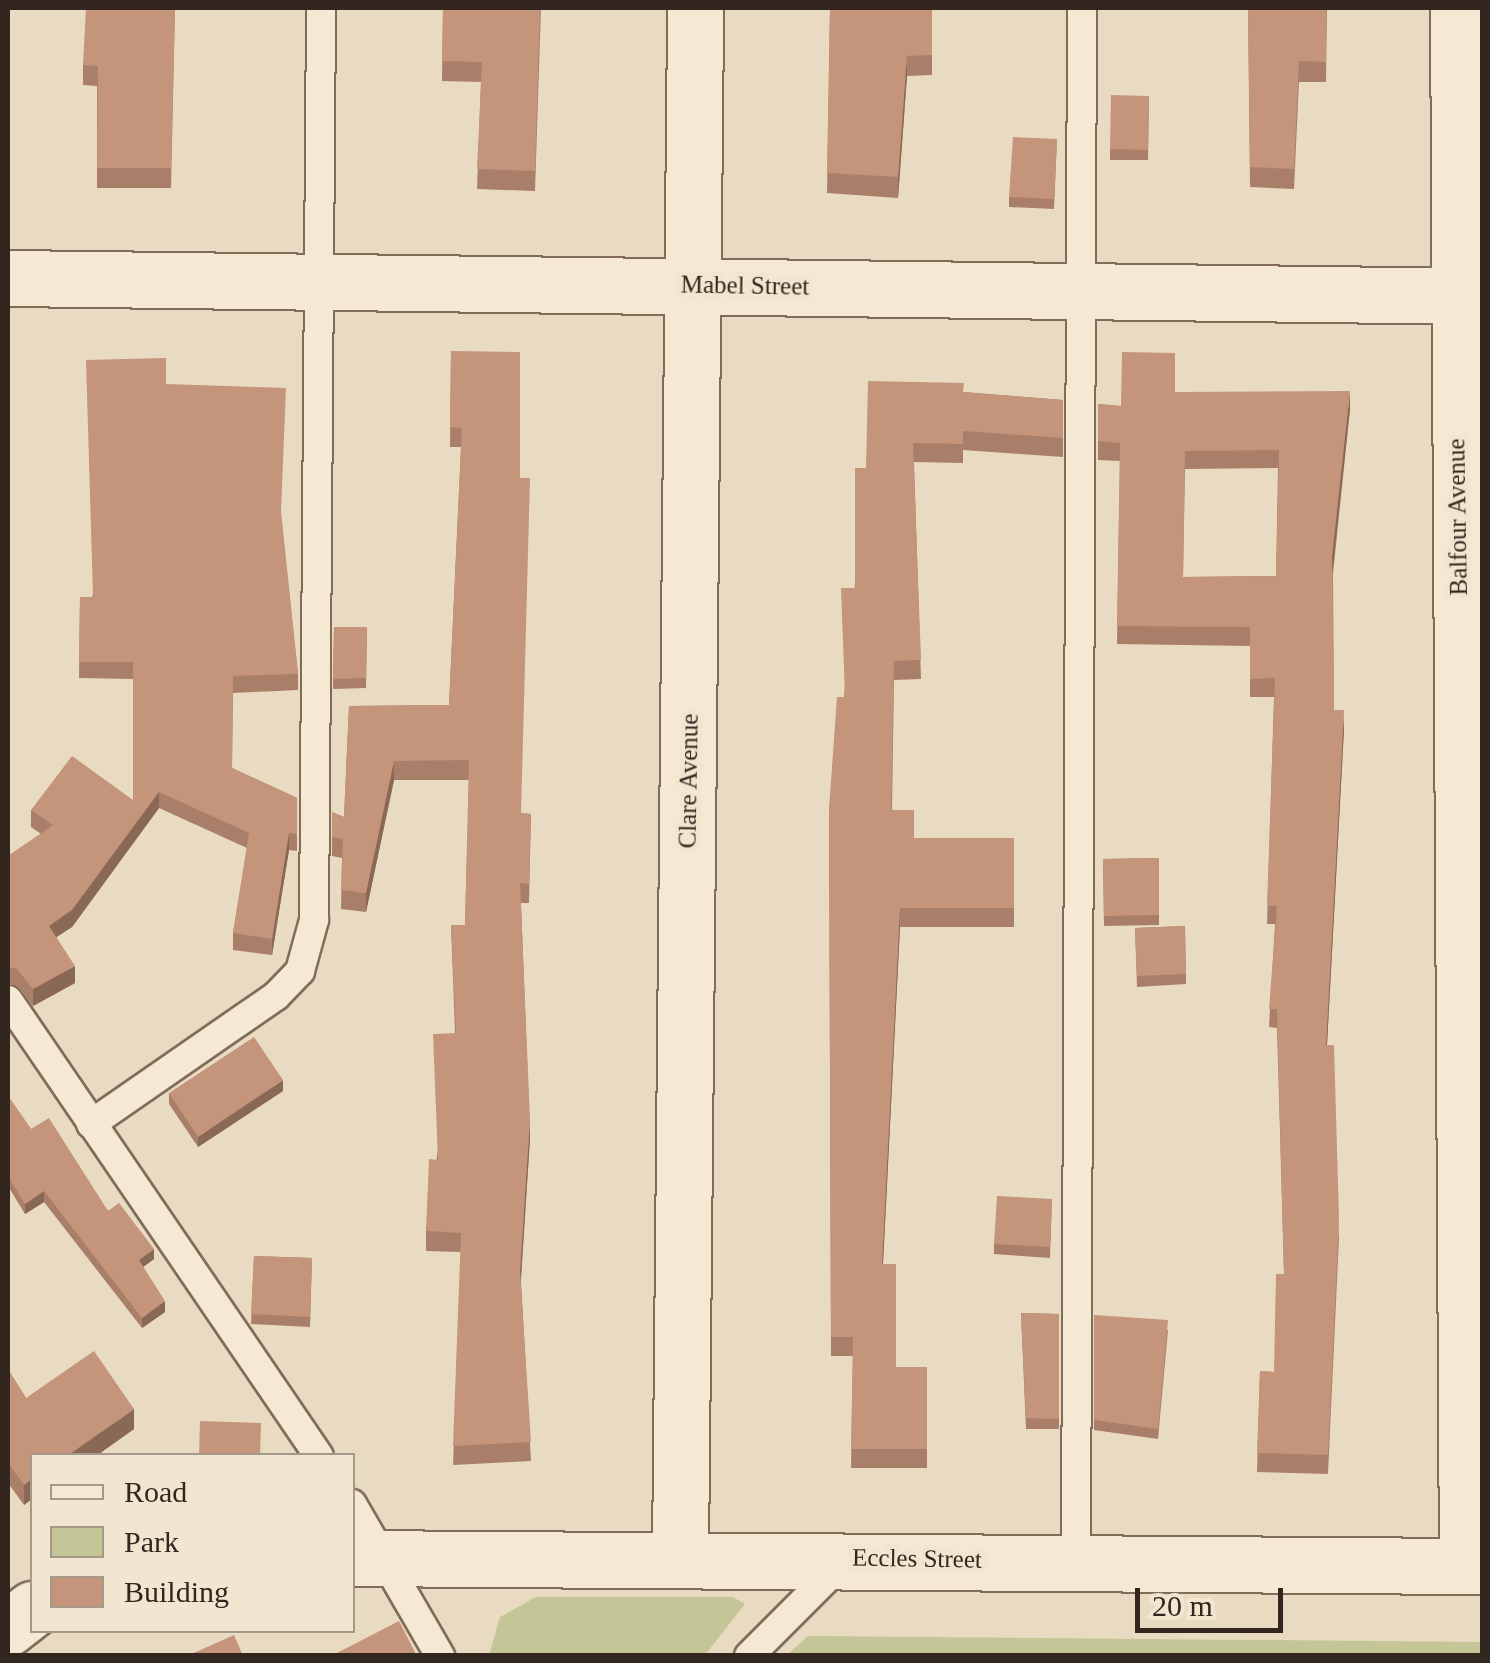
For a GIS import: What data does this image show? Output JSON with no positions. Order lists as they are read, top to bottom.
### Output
{
  "streets": {
    "street": [
      "Mabel Street",
      "Balfour Avenue",
      "Clare Avenue",
      "Eccles Street"
    ]
  },
  "crossings": [
    ["Mabel Street", "Balfour Avenue"],
    ["Mabel Street", "Clare Avenue"],
    ["Balfour Avenue", "Eccles Street"],
    ["Clare Avenue", "Eccles Street"]
  ],
  "legend": ["Road", "Park", "Building"],
  "scale_bar": "20 m"
}
